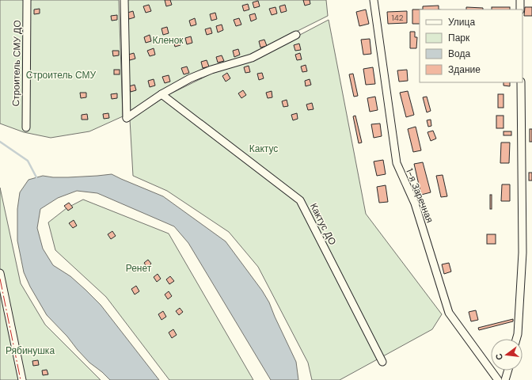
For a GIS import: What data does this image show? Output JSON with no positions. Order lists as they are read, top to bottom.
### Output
{
  "streets": {
    "street": ["Строитель СМУ ДО", "1-я Заречная", "Кактус ДО"]
  },
  "parks": [
    "Кленок",
    "Строитель СМУ",
    "Кактус",
    "Ренет",
    "Рябинушка"
  ],
  "house_numbers": ["142"],
  "legend": [
    "Улица",
    "Парк",
    "Вода",
    "Здание"
  ],
  "north": "left"
}
